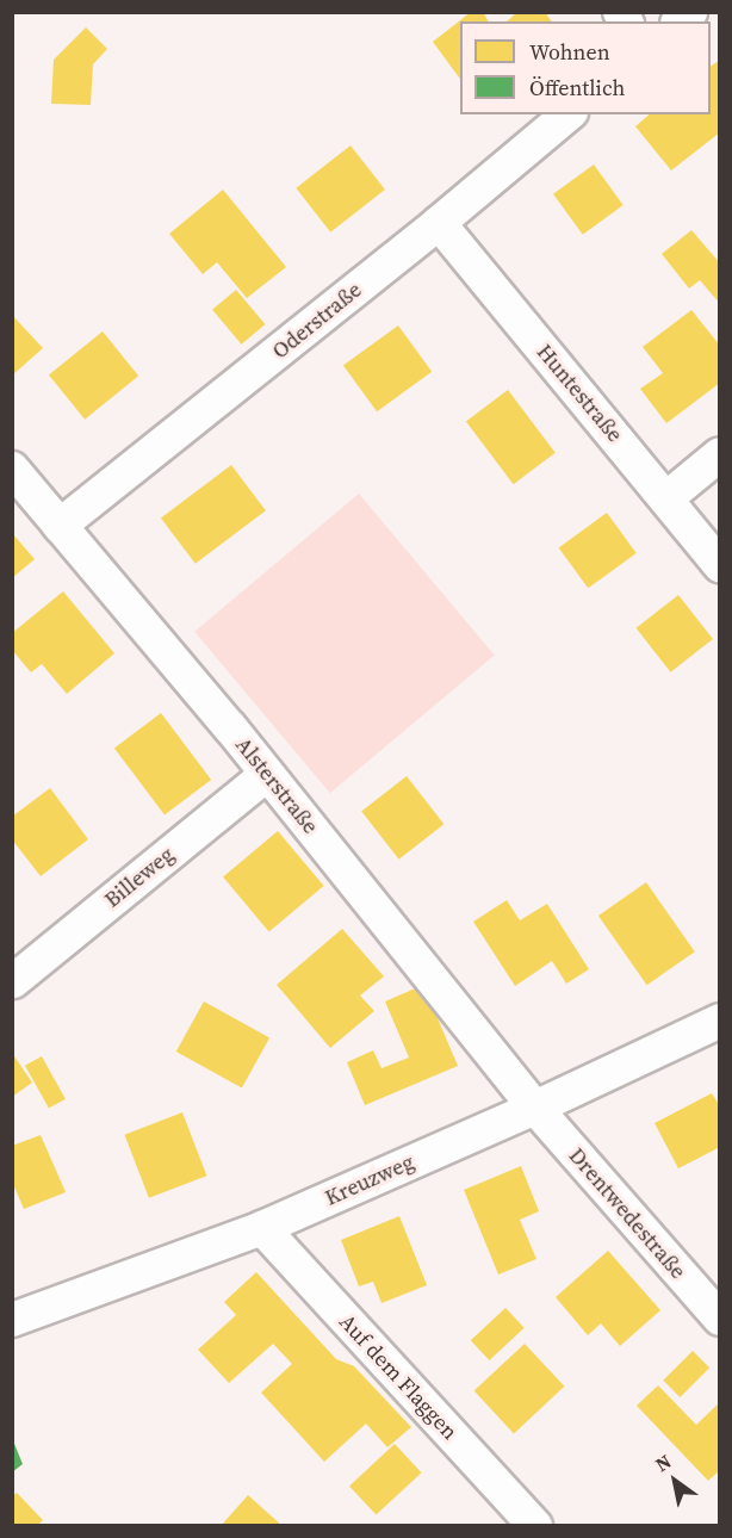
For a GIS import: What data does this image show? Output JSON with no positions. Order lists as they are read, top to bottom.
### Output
{
  "streets": {
    "street": [
      "Oderstraße",
      "Huntestraße",
      "Alsterstraße",
      "Billeweg",
      "Kreuzweg",
      "Drentwedestraße",
      "Auf dem Flaggen"
    ]
  },
  "crossings": [
    ["Oderstraße", "Huntestraße"],
    ["Oderstraße", "Alsterstraße"],
    ["Alsterstraße", "Billeweg"],
    ["Alsterstraße", "Kreuzweg"],
    ["Alsterstraße", "Drentwedestraße"],
    ["Kreuzweg", "Drentwedestraße"],
    ["Kreuzweg", "Auf dem Flaggen"]
  ],
  "legend": ["Wohnen", "Öffentlich"],
  "north": "top left"
}
